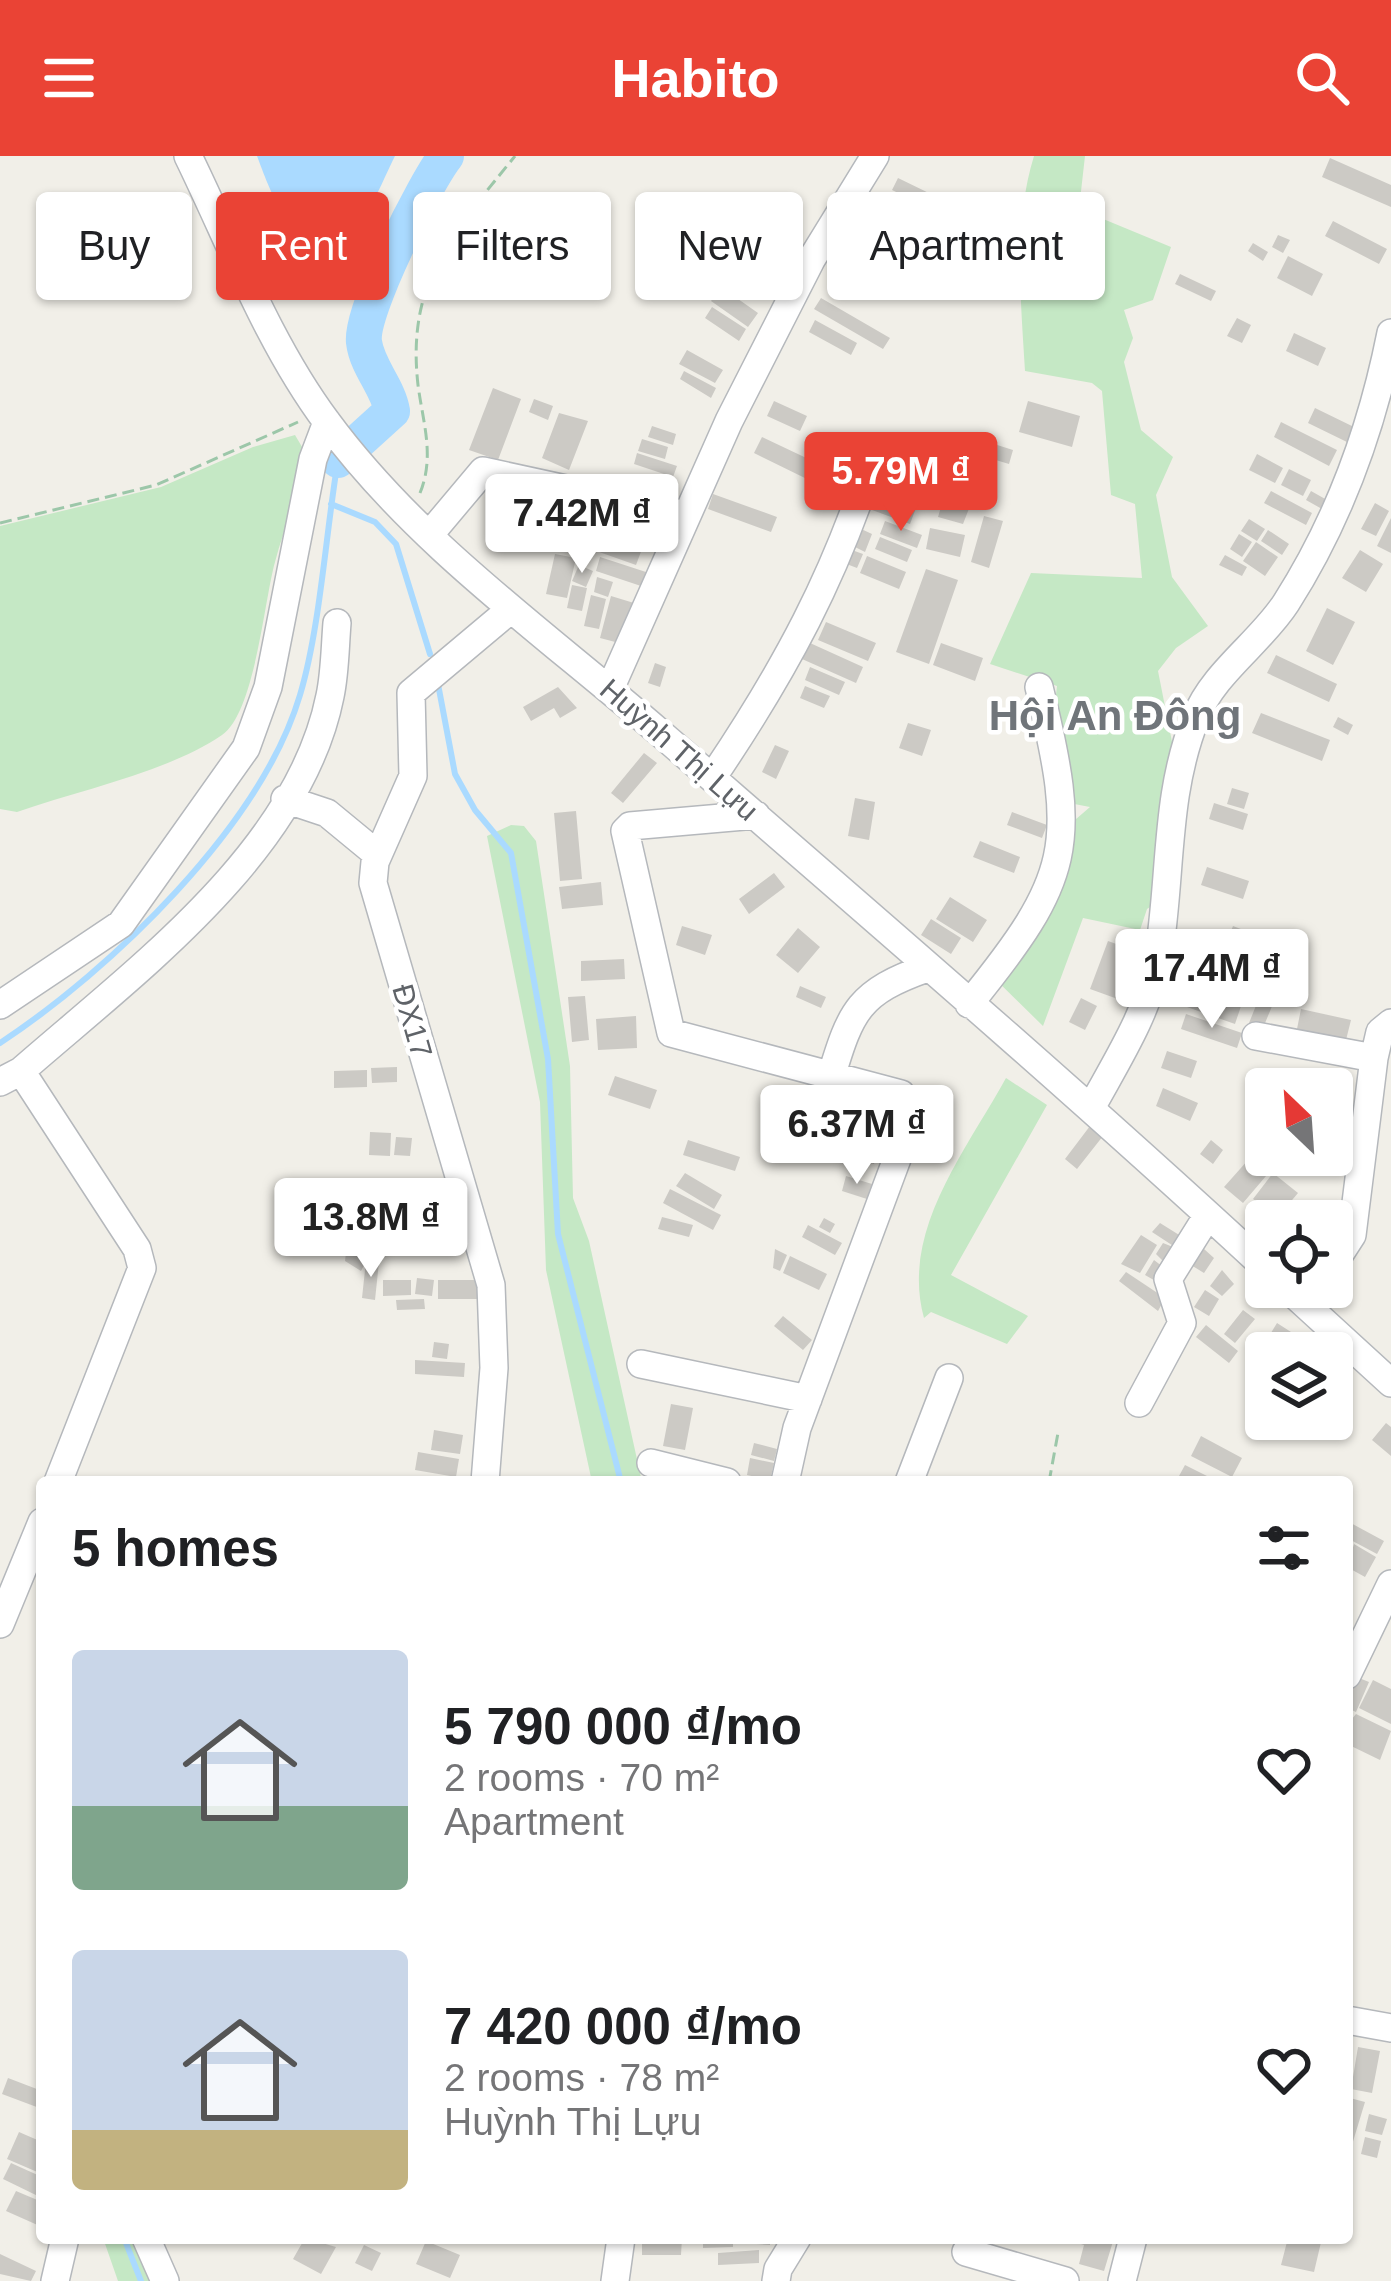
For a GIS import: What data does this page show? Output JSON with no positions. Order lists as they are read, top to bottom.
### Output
{
  "streets": {
    "street": ["Huỳnh Thị Lựu", "ĐX17"]
  },
  "crossings": [
    ["Huỳnh Thị Lựu", "ĐX17"]
  ],
  "districts": ["Hội An Đông"],
  "north": "top left",
  "page": {
    "header": "Habito",
    "chip": [
      "Buy",
      "Rent",
      "Filters",
      "New",
      "Apartment"
    ],
    "price": [
      "5.79M ₫",
      "7.42M ₫",
      "17.4M ₫",
      "6.37M ₫",
      "13.8M ₫"
    ],
    "heading": "5 homes",
    "list": [
      {
        "name": "5 790 000 ₫/mo",
        "note": "2 rooms · 70 m² · Apartment"
      },
      {
        "name": "7 420 000 ₫/mo",
        "note": "2 rooms · 78 m² · Huỳnh Thị Lựu"
      }
    ]
  }
}
